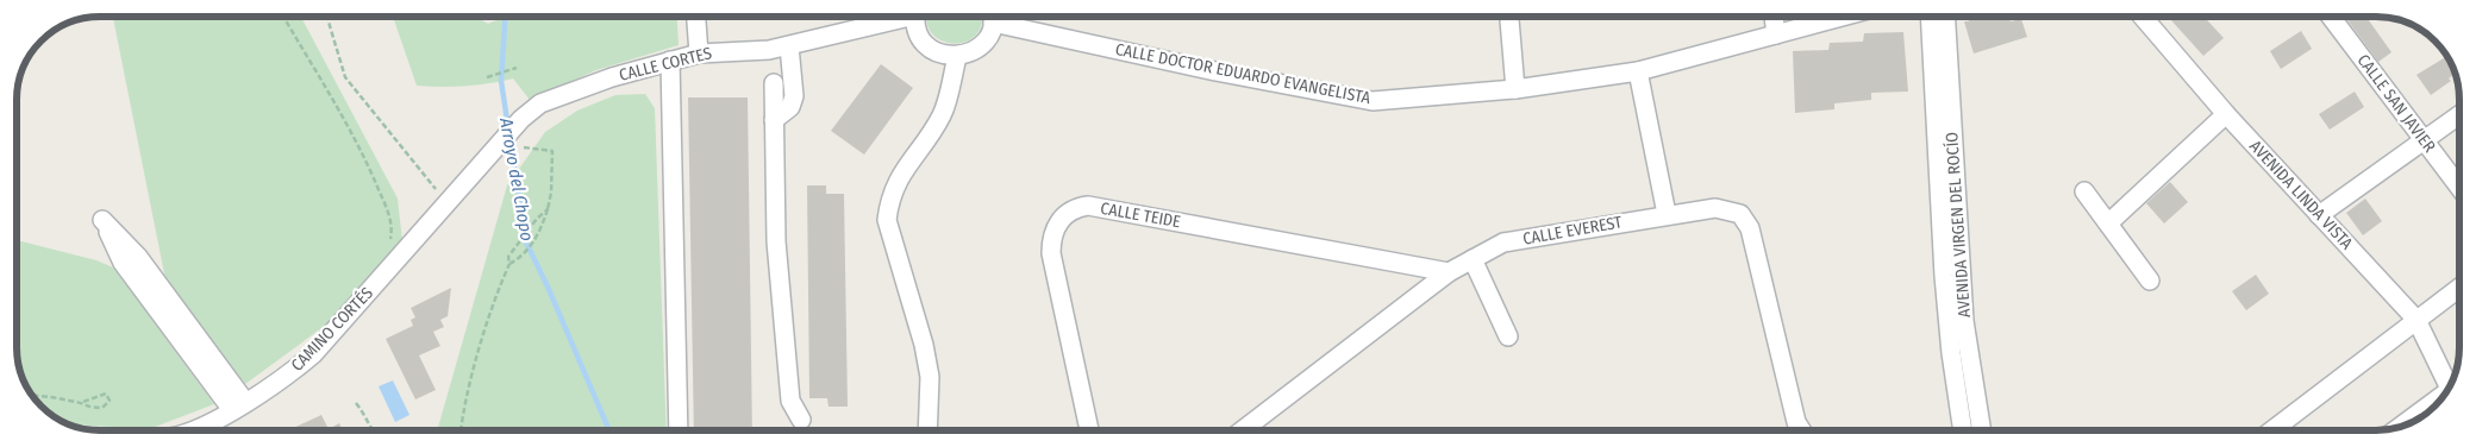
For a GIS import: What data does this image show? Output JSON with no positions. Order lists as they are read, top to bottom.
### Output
{
  "streets": {
    "street": [
      "CALLE CORTES",
      "CALLE DOCTOR EDUARDO EVANGELISTA",
      "CALLE SAN JAVIER",
      "AVENIDA LINDA VISTA",
      "CALLE TEIDE",
      "AVENIDA VIRGEN DEL ROCÍO",
      "CALLE EVEREST",
      "CAMINO CORTÉS"
    ]
  },
  "crossings": [
    ["CALLE CORTES", "CAMINO CORTÉS"],
    ["CALLE TEIDE", "CALLE EVEREST"]
  ],
  "water": ["Arroyo del Chopo"]
}
